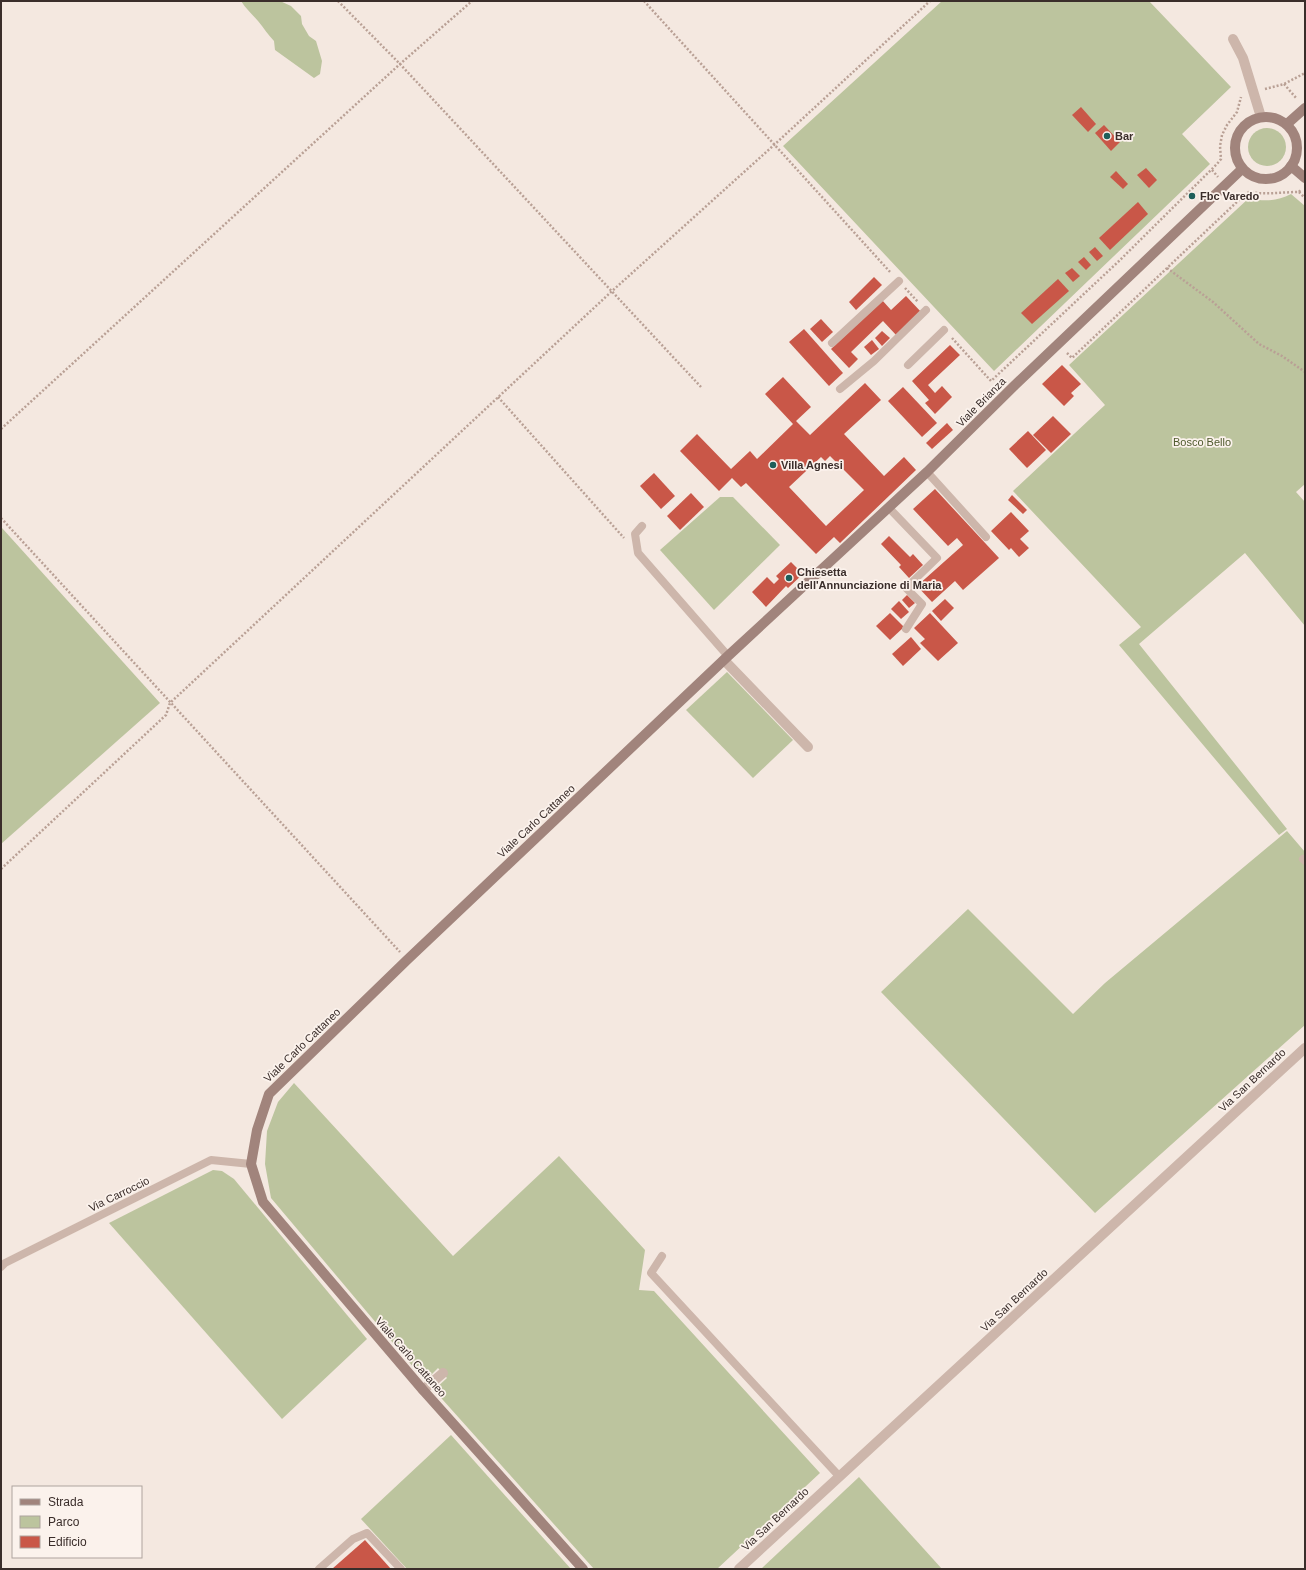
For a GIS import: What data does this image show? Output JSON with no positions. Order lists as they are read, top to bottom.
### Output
{
  "streets": {
    "street": ["Viale Brianza", "Viale Carlo Cattaneo", "Via San Bernardo"],
    "lane": ["Via Carroccio"]
  },
  "crossings": [
    ["Viale Brianza", "Viale Carlo Cattaneo"],
    ["Viale Carlo Cattaneo", "Via Carroccio"]
  ],
  "parks": ["Bosco Bello"],
  "places": [
    "Bar",
    "Fbc Varedo",
    "Villa Agnesi",
    "Chiesetta dell'Annunciazione di Maria"
  ],
  "legend": ["Strada", "Parco", "Edificio"]
}
